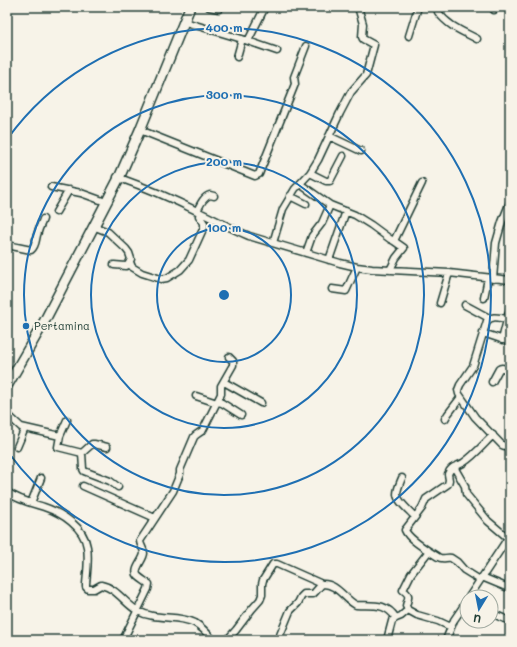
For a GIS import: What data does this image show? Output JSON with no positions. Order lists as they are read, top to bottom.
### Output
{
  "places": ["Pertamina"],
  "north": "bottom",
  "rings": [
    "400 m",
    "300 m",
    "200 m",
    "100 m"
  ]
}
